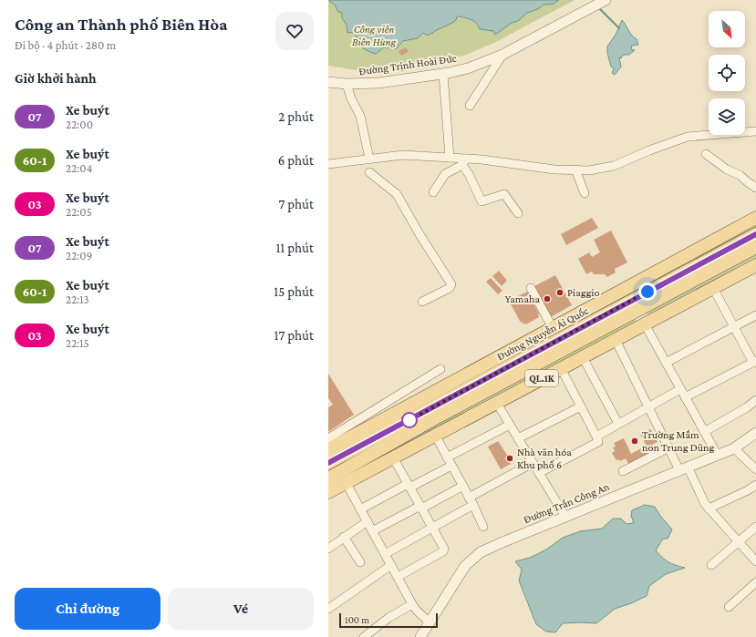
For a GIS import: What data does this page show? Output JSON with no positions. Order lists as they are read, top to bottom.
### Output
{
  "streets": {
    "main road": ["Đường Nguyễn Ái Quốc", "QL.1K"],
    "street": ["Đường Trịnh Hoài Đức", "Đường Trần Công An"]
  },
  "parks": ["Công viên Biên Hùng"],
  "places": [
    "Piaggio",
    "Yamaha",
    "Trường Mầm non Trung Dũng",
    "Nhà văn hóa Khu phố 6"
  ],
  "lines": ["bus line 07"],
  "scale_bar": "100 m",
  "north": "bottom right",
  "page": {
    "heading": [
      ["Công an Thành phố Biên Hòa", "Đi bộ · 4 phút · 280 m"],
      "Giờ khởi hành"
    ],
    "list": [
      {
        "mark": "07",
        "name": "Xe buýt",
        "note": "22:00",
        "value": "2 phút"
      },
      {
        "mark": "60-1",
        "name": "Xe buýt",
        "note": "22:04",
        "value": "6 phút"
      },
      {
        "mark": "03",
        "name": "Xe buýt",
        "note": "22:05",
        "value": "7 phút"
      },
      {
        "mark": "07",
        "name": "Xe buýt",
        "note": "22:09",
        "value": "11 phút"
      },
      {
        "mark": "60-1",
        "name": "Xe buýt",
        "note": "22:13",
        "value": "15 phút"
      },
      {
        "mark": "03",
        "name": "Xe buýt",
        "note": "22:15",
        "value": "17 phút"
      }
    ],
    "buttons": ["Chỉ đường", "Vé"],
    "scale": "100 m"
  }
}
